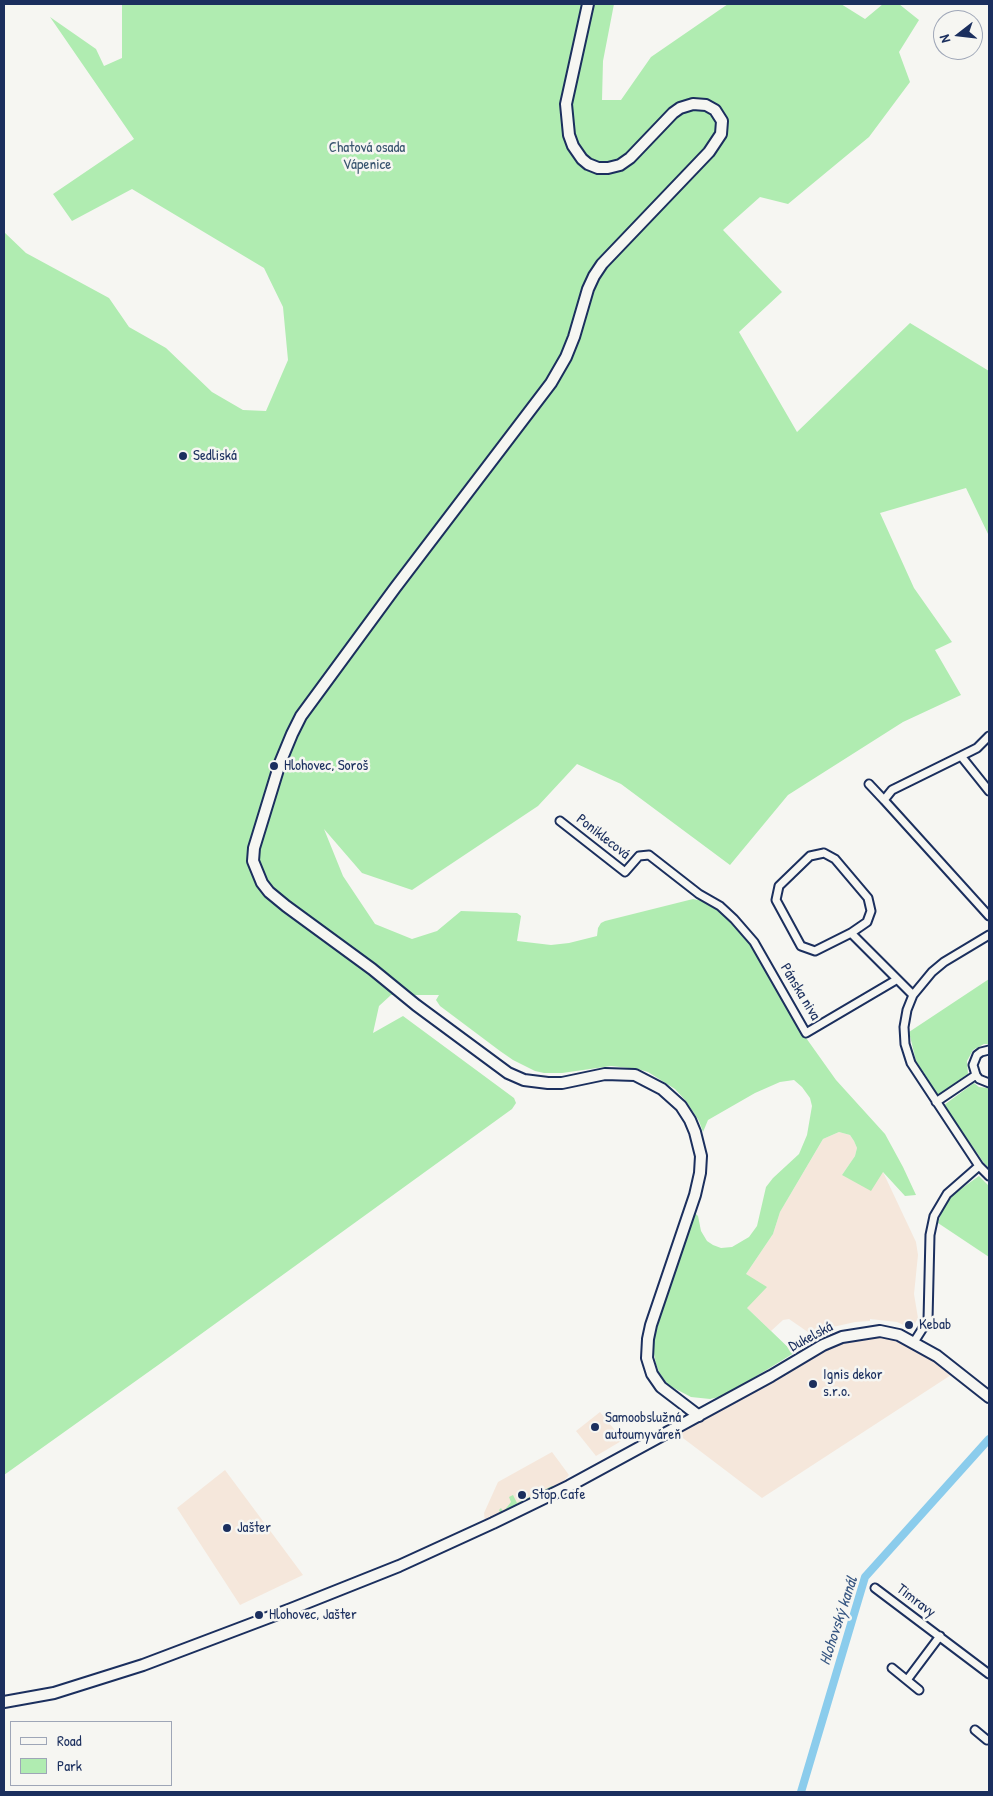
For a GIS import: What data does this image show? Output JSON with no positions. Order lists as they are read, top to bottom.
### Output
{
  "streets": {
    "main road": ["Dukelská"],
    "street": ["Poniklecová", "Pánska niva", "Timravy"]
  },
  "crossings": [
    ["Poniklecová", "Pánska niva"]
  ],
  "water": ["Hlohovský kanál"],
  "parks": ["Chatová osada Vápenice"],
  "places": [
    "Sedliská",
    "Hlohovec, Soroš",
    "Kebab",
    "Ignis dekor s.r.o.",
    "Samoobslužná autoumyváreň",
    "Stop Cafe",
    "Jašter",
    "Hlohovec, Jašter"
  ],
  "legend": ["Road", "Park"],
  "north": "left"
}
